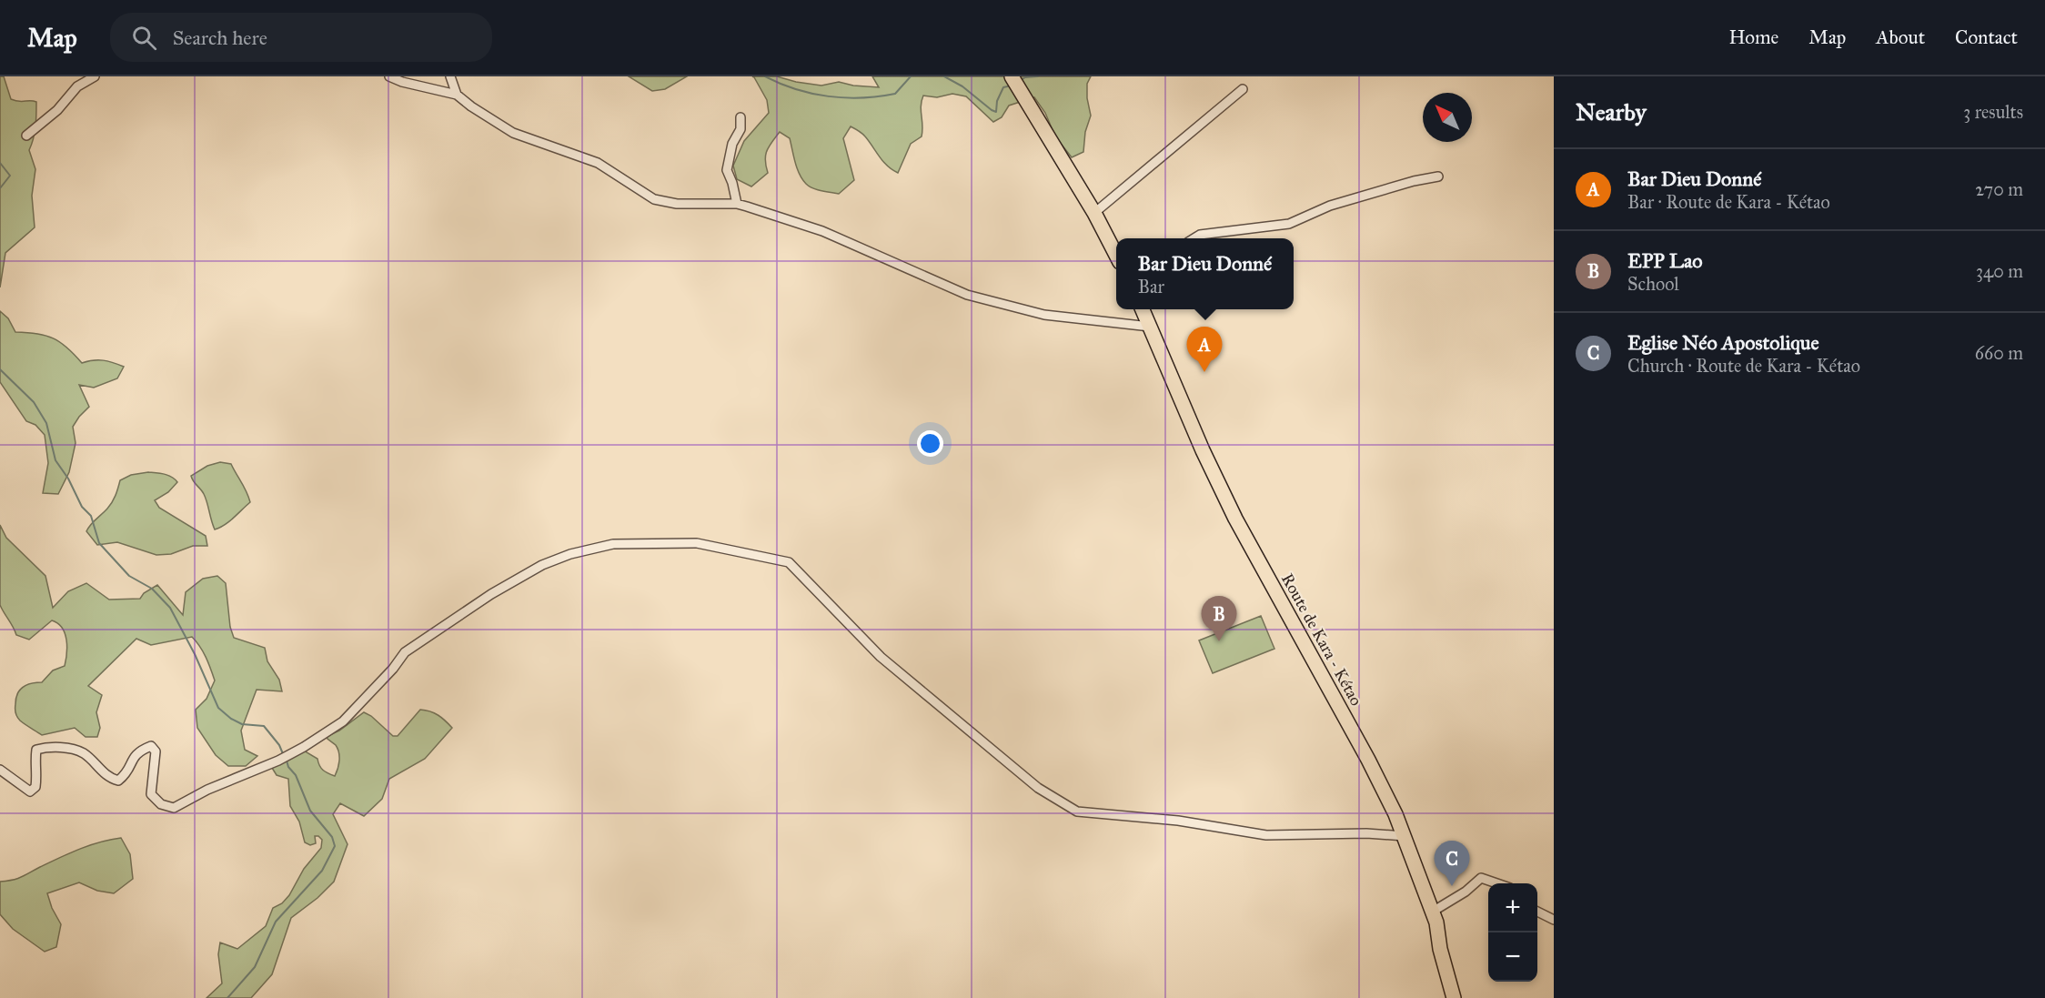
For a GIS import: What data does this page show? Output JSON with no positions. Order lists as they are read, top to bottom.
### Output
{
  "streets": {
    "main road": ["Route de Kara - Kétao"]
  },
  "north": "top left",
  "page": {
    "header": "Map",
    "search": "Search here",
    "nav": [
      "Home",
      "Map",
      "About",
      "Contact"
    ],
    "heading": ["Nearby", "3 results"],
    "list": [
      {
        "mark": "A",
        "name": "Bar Dieu Donné",
        "note": "Bar · Route de Kara - Kétao",
        "value": "270 m"
      },
      {
        "mark": "B",
        "name": "EPP Lao",
        "note": "School",
        "value": "340 m"
      },
      {
        "mark": "C",
        "name": "Eglise Néo Apostolique",
        "note": "Church · Route de Kara - Kétao",
        "value": "660 m"
      }
    ],
    "popup": ["Bar Dieu Donné", "Bar"],
    "pins": ["A", "B", "C"],
    "map_buttons": ["+", "−"]
  }
}
